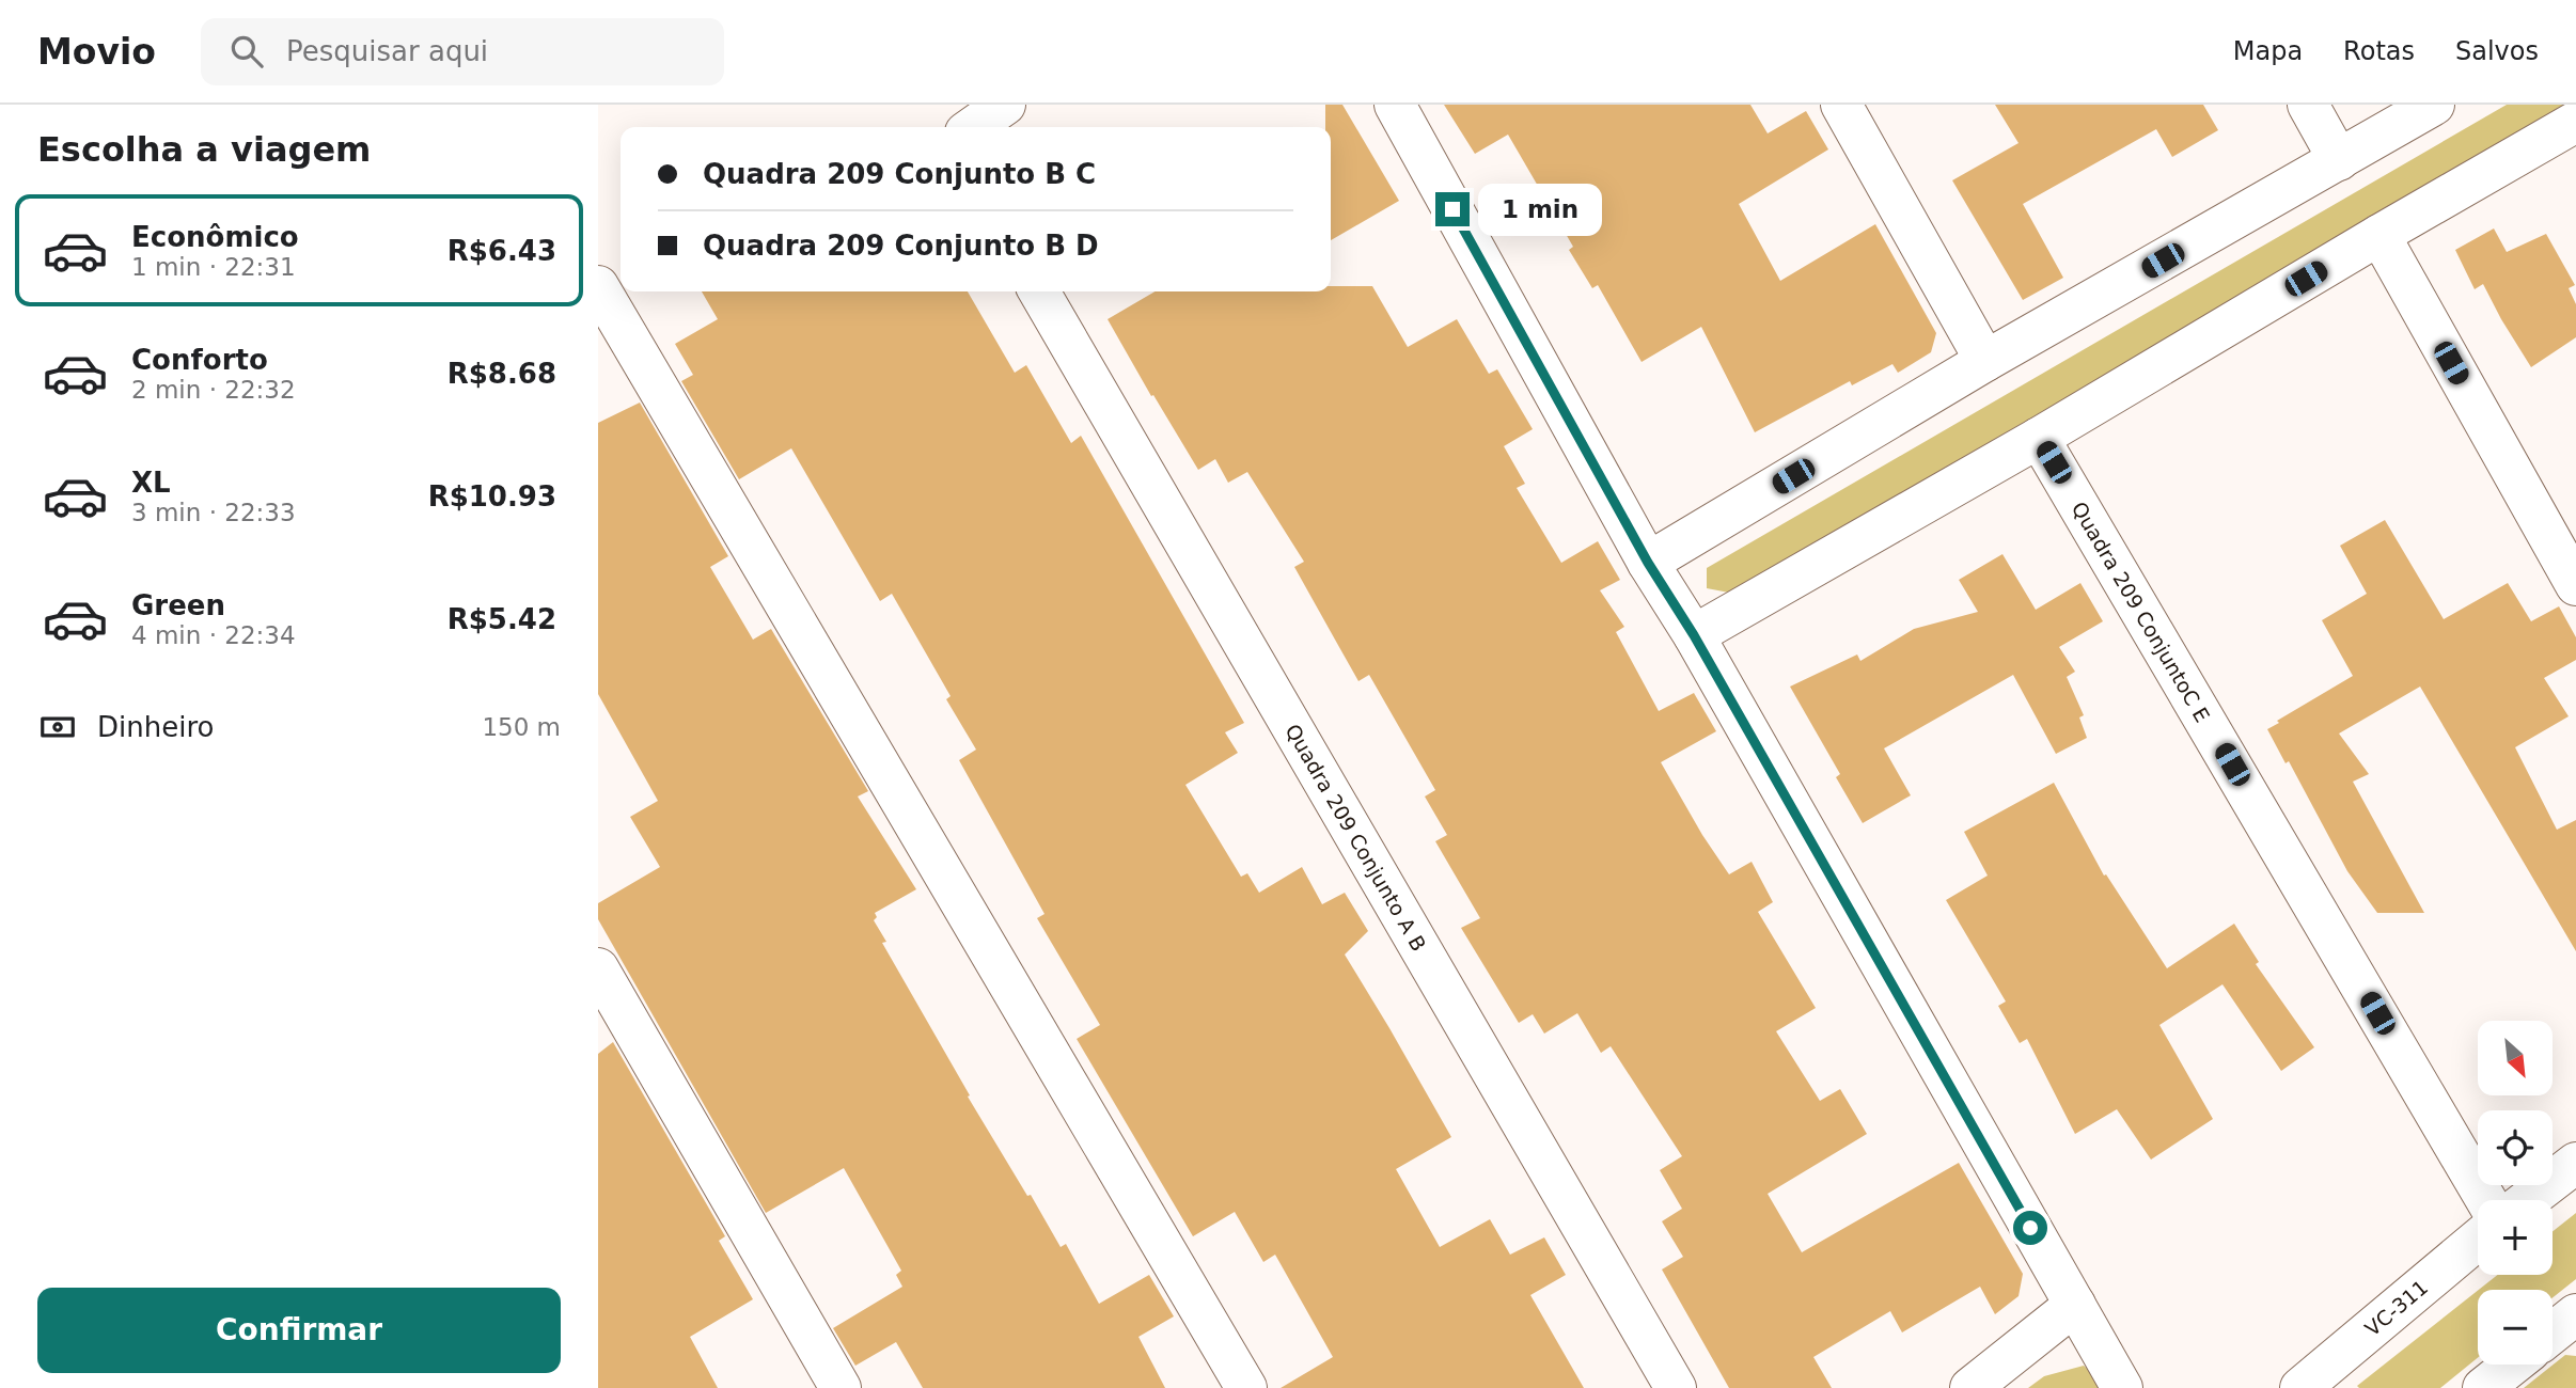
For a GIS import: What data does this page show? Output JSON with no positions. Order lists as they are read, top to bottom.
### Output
{
  "streets": {
    "street": ["Quadra 209 ConjuntoC E", "Quadra 209 Conjunto A B", "VC-311"]
  },
  "north": "bottom right",
  "page": {
    "header": "Movio",
    "search": "Pesquisar aqui",
    "nav": ["Mapa", "Rotas", "Salvos"],
    "heading": "Escolha a viagem",
    "banner": ["Quadra 209 Conjunto B C", "Quadra 209 Conjunto B D"],
    "bubble": "1 min",
    "list": [
      {
        "name": "Econômico",
        "note": "1 min · 22:31",
        "value": "R$6.43"
      },
      {
        "name": "Conforto",
        "note": "2 min · 22:32",
        "value": "R$8.68"
      },
      {
        "name": "XL",
        "note": "3 min · 22:33",
        "value": "R$10.93"
      },
      {
        "name": "Green",
        "note": "4 min · 22:34",
        "value": "R$5.42"
      }
    ],
    "pay": ["Dinheiro", "150 m"],
    "map_buttons": ["+", "−"],
    "buttons": "Confirmar"
  }
}
